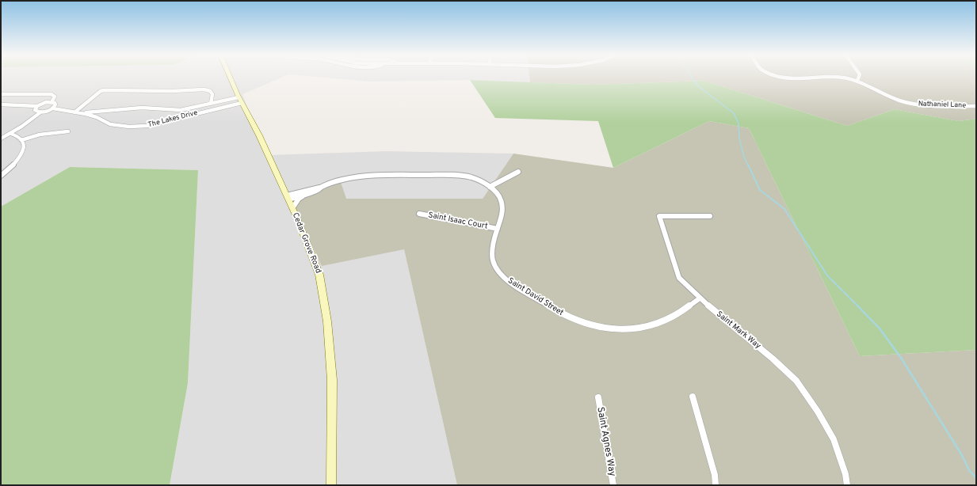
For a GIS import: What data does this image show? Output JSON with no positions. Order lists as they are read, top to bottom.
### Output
{
  "streets": {
    "main road": ["Cedar Grove Road"],
    "street": [
      "Nathaniel Lane",
      "The Lakes Drive",
      "Saint Isaac Court",
      "Saint David Street",
      "Saint Mark Way",
      "Saint Agnes Way"
    ]
  },
  "crossings": [
    ["The Lakes Drive", "Cedar Grove Road"],
    ["Saint Isaac Court", "Saint David Street"],
    ["Cedar Grove Road", "Saint David Street"],
    ["Saint David Street", "Saint Mark Way"]
  ]
}
